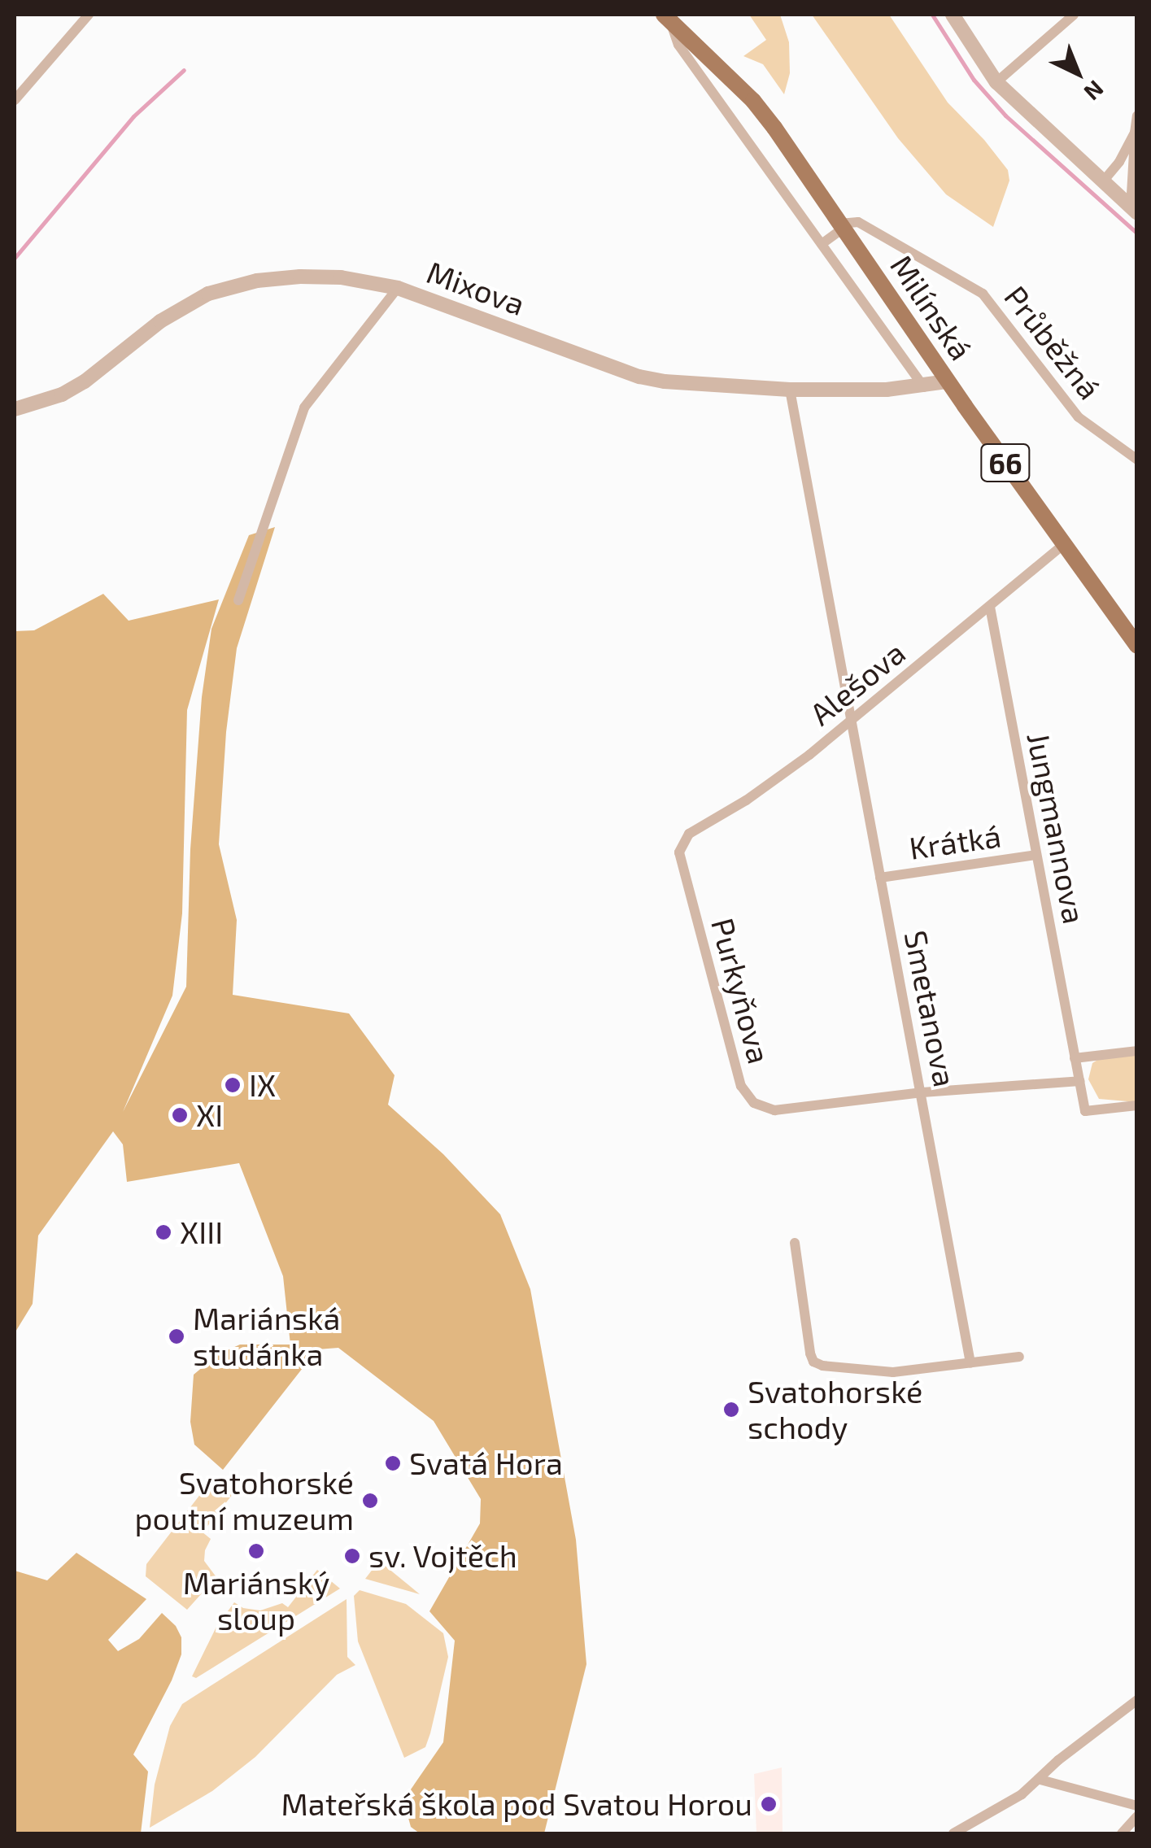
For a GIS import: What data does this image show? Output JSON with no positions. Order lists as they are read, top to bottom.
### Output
{
  "streets": {
    "main road": ["Milínská", "66"],
    "street": [
      "Mixova",
      "Průběžná",
      "Alešova",
      "Jungmannova",
      "Krátká",
      "Purkyňova",
      "Smetanova"
    ]
  },
  "crossings": [
    ["Mixova", "Milínská"],
    ["Mixova", "Smetanova"],
    ["Milínská", "Průběžná"],
    ["Milínská", "Alešova"],
    ["Alešova", "Jungmannova"],
    ["Alešova", "Purkyňova"],
    ["Alešova", "Smetanova"],
    ["Jungmannova", "Krátká"],
    ["Jungmannova", "Purkyňova"],
    ["Krátká", "Smetanova"],
    ["Purkyňova", "Smetanova"]
  ],
  "places": [
    "IX",
    "XI",
    "XIII",
    "Mariánská studánka",
    "Svatohorské schody",
    "Svatá Hora",
    "Svatohorské poutní muzeum",
    "Mariánský sloup",
    "sv. Vojtěch",
    "Mateřská škola pod Svatou Horou"
  ],
  "north": "bottom right"
}
